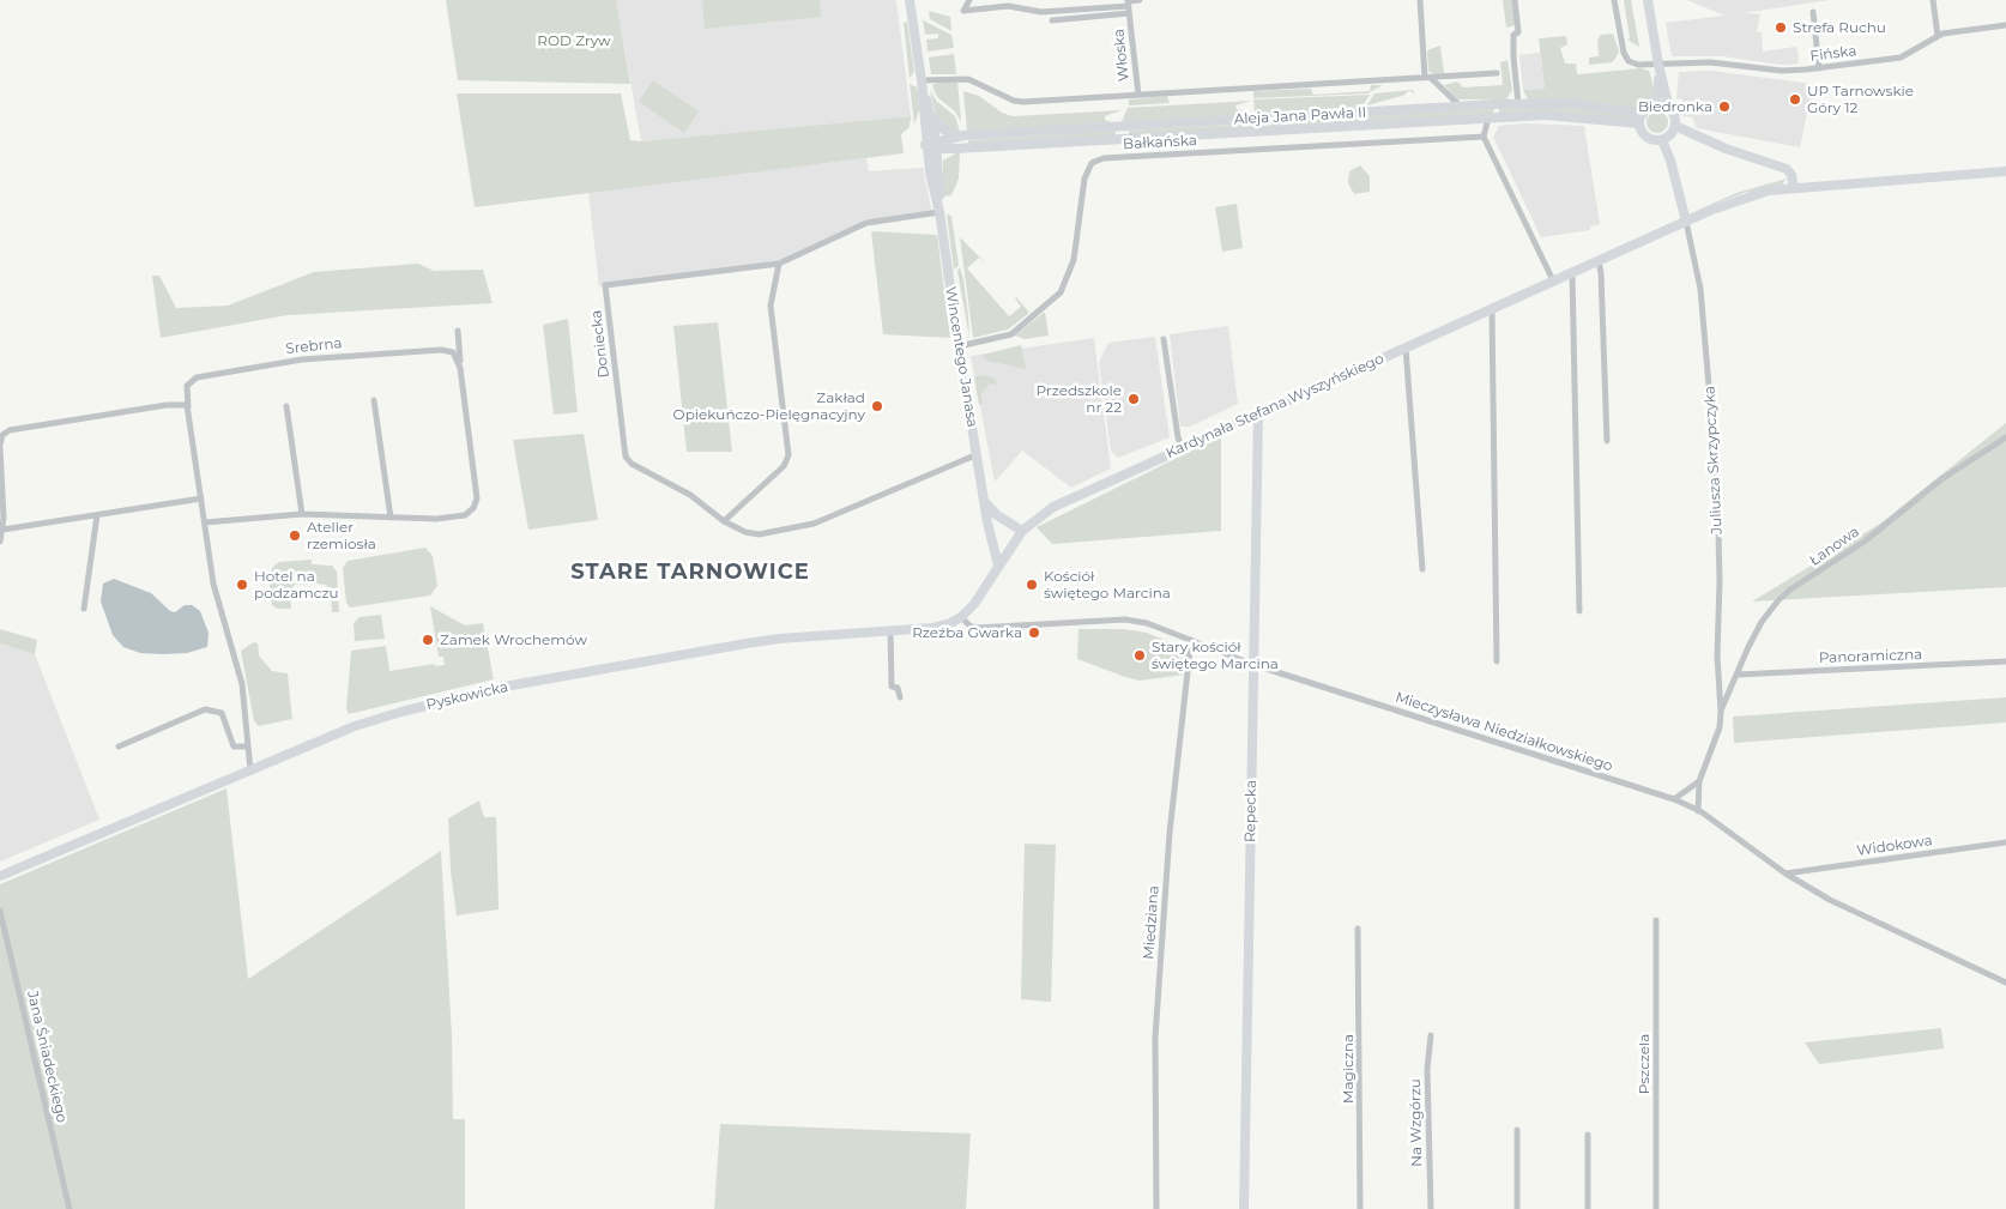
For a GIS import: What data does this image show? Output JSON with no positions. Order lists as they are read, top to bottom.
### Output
{
  "streets": {
    "street": [
      "Fińska",
      "Włoska",
      "Aleja Jana Pawła II",
      "Bałkańska",
      "Doniecka",
      "Srebrna",
      "Wincentego Janasa",
      "Kardynała Stefana Wyszyńskiego",
      "Juliusza Skrzypczyka",
      "Łanowa",
      "Panoramiczna",
      "Pyskowicka",
      "Mieczysława Niedziałkowskiego",
      "Repecka",
      "Widokowa",
      "Miedziana",
      "Jana Śniadeckiego",
      "Pszczela",
      "Magiczna",
      "Na Wzgórzu"
    ]
  },
  "crossings": [
    ["Aleja Jana Pawła II", "Wincentego Janasa"],
    ["Aleja Jana Pawła II", "Juliusza Skrzypczyka"],
    ["Bałkańska", "Wincentego Janasa"],
    ["Doniecka", "Wincentego Janasa"],
    ["Srebrna", "Pyskowicka"],
    ["Wincentego Janasa", "Kardynała Stefana Wyszyńskiego"],
    ["Kardynała Stefana Wyszyńskiego", "Juliusza Skrzypczyka"],
    ["Kardynała Stefana Wyszyńskiego", "Pyskowicka"],
    ["Kardynała Stefana Wyszyńskiego", "Mieczysława Niedziałkowskiego"],
    ["Kardynała Stefana Wyszyńskiego", "Repecka"],
    ["Juliusza Skrzypczyka", "Łanowa"],
    ["Juliusza Skrzypczyka", "Mieczysława Niedziałkowskiego"],
    ["Łanowa", "Panoramiczna"],
    ["Pyskowicka", "Mieczysława Niedziałkowskiego"],
    ["Mieczysława Niedziałkowskiego", "Repecka"],
    ["Mieczysława Niedziałkowskiego", "Widokowa"],
    ["Mieczysława Niedziałkowskiego", "Miedziana"]
  ],
  "districts": ["STARE TARNOWICE"],
  "parks": ["ROD Zryw"],
  "places": [
    "Strefa Ruchu",
    "UP Tarnowskie Góry 12",
    "Biedronka",
    "Przedszkole nr 22",
    "Zakład Opiekuńczo-Pielęgnacyjny",
    "Atelier rzemiosła",
    "Hotel na podzamczu",
    "Kościół świętego Marcina",
    "Rzeźba Gwarka",
    "Zamek Wrochemów",
    "Stary kościół świętego Marcina"
  ]
}
